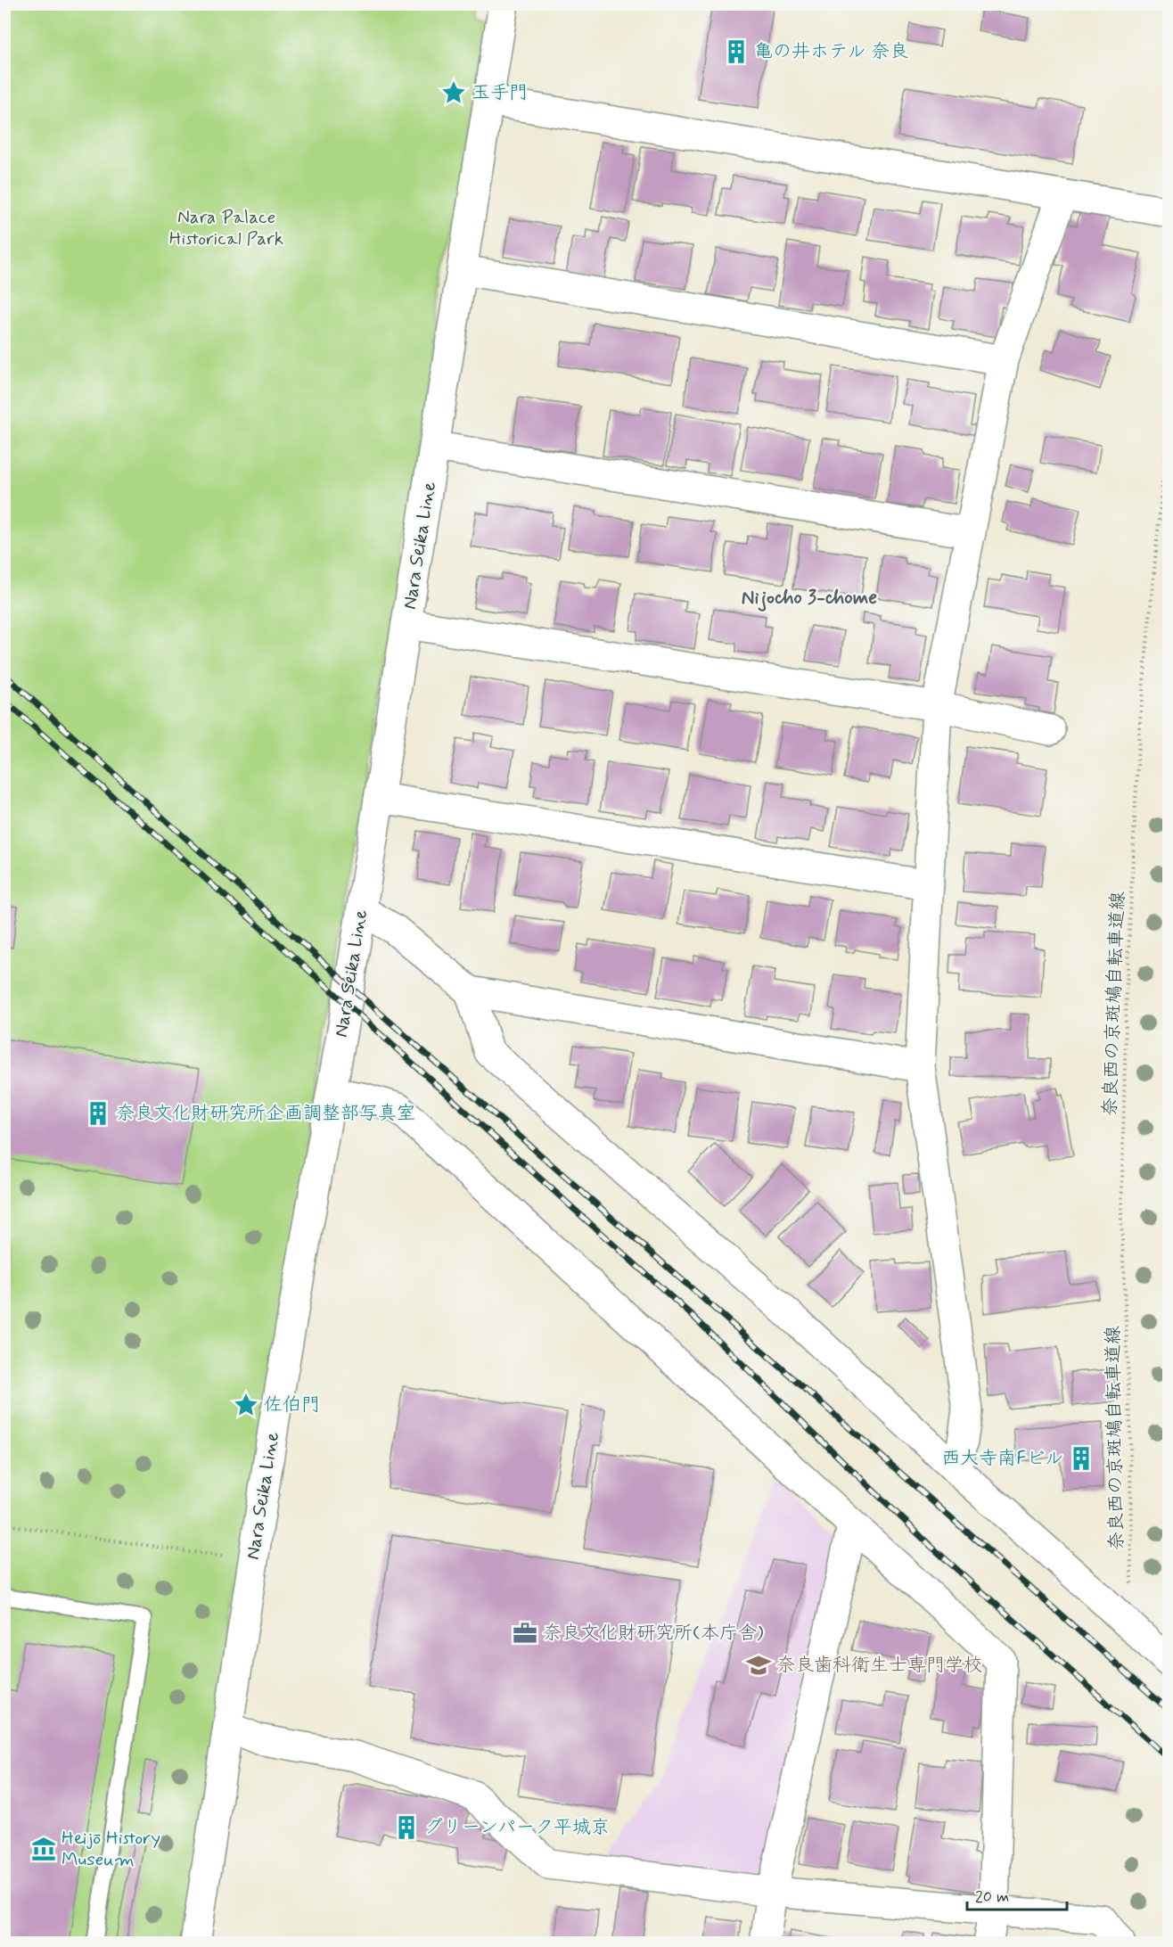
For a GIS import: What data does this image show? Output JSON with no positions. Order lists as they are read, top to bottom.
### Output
{
  "streets": {
    "street": ["Nara Seika Line"],
    "path": ["奈良西の京斑鳩自転車道線"]
  },
  "districts": ["Nijocho 3-chome"],
  "parks": ["Nara Palace Historical Park"],
  "places": {
    "building": [
      "亀の井ホテル 奈良",
      "奈良文化財研究所企画調整部写真室",
      "西大寺南Fビル",
      "グリーンパーク平城京"
    ],
    "place": ["玉手門", "佐伯門"],
    "office": ["奈良文化財研究所(本庁舎)"],
    "school or university": ["奈良歯科衛生士専門学校"],
    "museum": ["Heijō History Museum"]
  },
  "scale_bar": "20 m"
}
